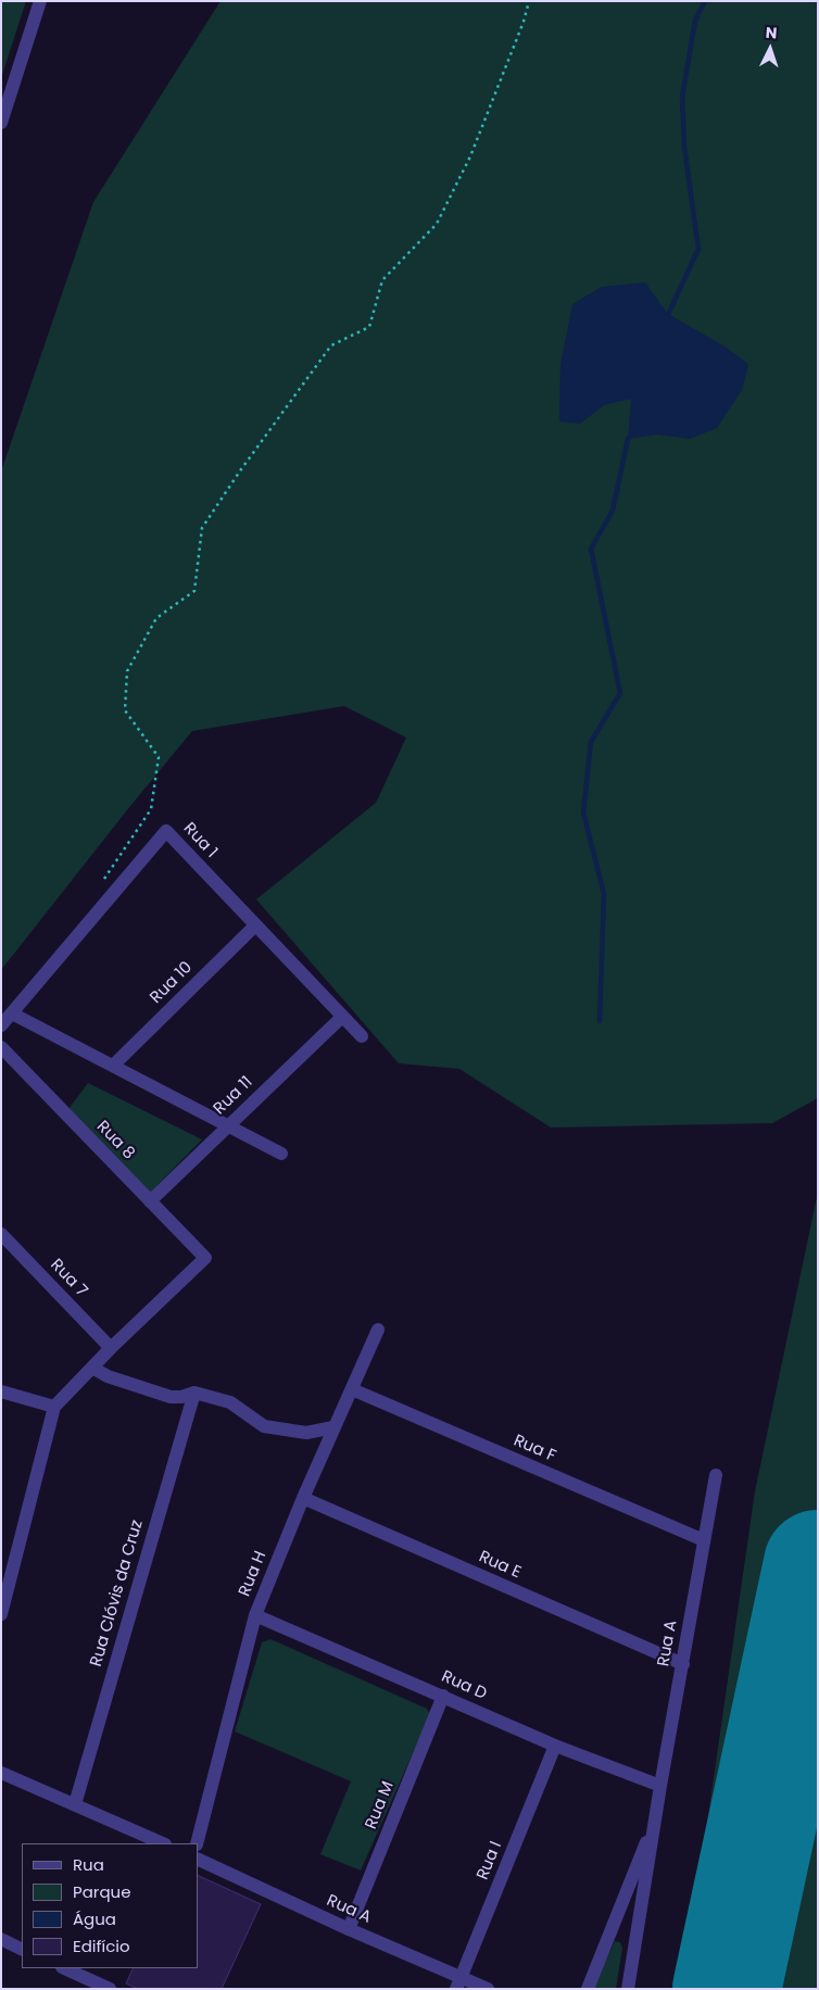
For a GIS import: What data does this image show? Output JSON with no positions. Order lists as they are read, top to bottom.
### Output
{
  "streets": {
    "street": [
      "Rua 1",
      "Rua 10",
      "Rua 11",
      "Rua 8",
      "Rua 7",
      "Rua F",
      "Rua E",
      "Rua H",
      "Rua Clóvis da Cruz",
      "Rua A",
      "Rua D",
      "Rua M",
      "Rua I"
    ]
  },
  "crossings": [
    ["Rua 1", "Rua 10"],
    ["Rua 1", "Rua 11"],
    ["Rua 11", "Rua 8"],
    ["Rua 8", "Rua 7"],
    ["Rua F", "Rua H"],
    ["Rua F", "Rua A"],
    ["Rua E", "Rua H"],
    ["Rua E", "Rua A"],
    ["Rua H", "Rua D"],
    ["Rua A", "Rua D"],
    ["Rua A", "Rua M"],
    ["Rua A", "Rua I"],
    ["Rua D", "Rua M"],
    ["Rua D", "Rua I"]
  ],
  "legend": [
    "Rua",
    "Parque",
    "Água",
    "Edifício"
  ],
  "north": "top"
}
